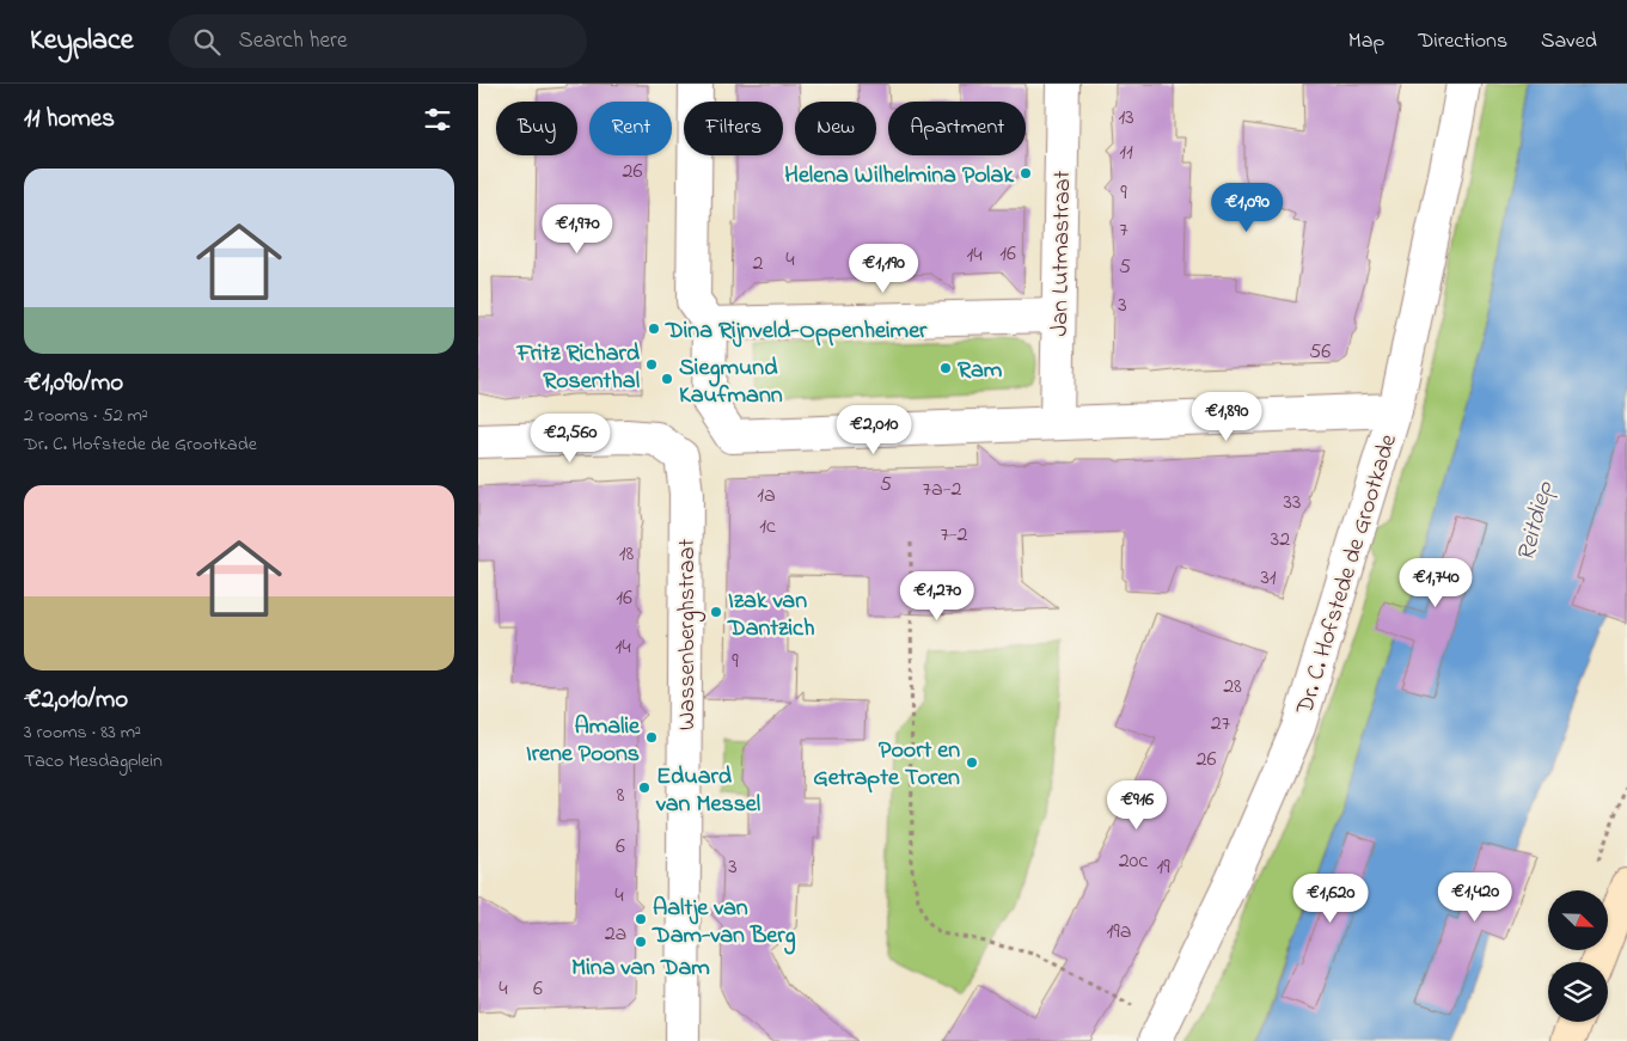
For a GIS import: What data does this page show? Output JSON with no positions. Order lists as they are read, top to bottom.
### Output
{
  "streets": {
    "street": ["Jan Lutmastraat", "Dr. C. Hofstede de Grootkade", "Wassenberghstraat"]
  },
  "water": ["Reitdiep"],
  "places": [
    "Helena Wilhelmina Polak",
    "Dina Rijnveld-Oppenheimer",
    "Fritz Richard Rosenthal",
    "Ram",
    "Siegmund Kaufmann",
    "Izak van Dantzich",
    "Amalie Irene Poons",
    "Poort en Getrapte Toren",
    "Eduard van Messel",
    "Aaltje van Dam-van Berg",
    "Mina van Dam"
  ],
  "house_numbers": [
    "13",
    "11",
    "26",
    "9",
    "7",
    "16",
    "14",
    "4",
    "2",
    "5",
    "3",
    "56",
    "5",
    "7a-2",
    "1a",
    "33",
    "1c",
    "7-2",
    "32",
    "18",
    "31",
    "16",
    "14",
    "9",
    "28",
    "27",
    "26",
    "8",
    "6",
    "20c",
    "3",
    "19",
    "4",
    "19a",
    "2a",
    "4",
    "6"
  ],
  "north": "bottom right",
  "page": {
    "header": "Keyplace",
    "search": "Search here",
    "nav": ["Map", "Directions", "Saved"],
    "heading": "11 homes",
    "chip": [
      "Buy",
      "Rent",
      "Filters",
      "New",
      "Apartment"
    ],
    "list": [
      {
        "name": "€1,090/mo",
        "note": "2 rooms · 52 m² · Dr. C. Hofstede de Grootkade"
      },
      {
        "name": "€2,010/mo",
        "note": "3 rooms · 83 m² · Taco Mesdagplein"
      }
    ],
    "price": [
      "€1,090",
      "€1,970",
      "€1,190",
      "€1,890",
      "€2,010",
      "€2,560",
      "€1,740",
      "€1,270",
      "€916",
      "€1,420",
      "€1,620"
    ]
  }
}
